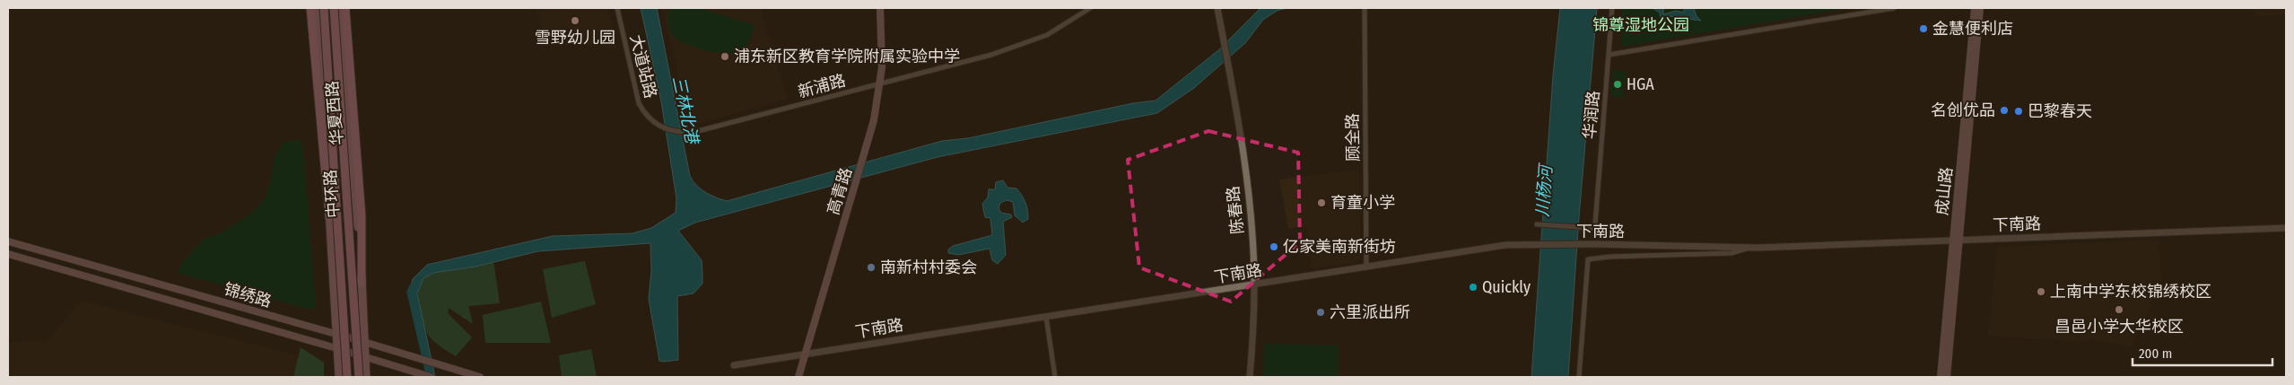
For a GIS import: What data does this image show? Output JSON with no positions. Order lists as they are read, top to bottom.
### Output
{
  "streets": {
    "highway": ["中环路"],
    "main road": [
      "华夏西路",
      "高青路",
      "成山路",
      "锦绣路"
    ],
    "street": [
      "大道站路",
      "新浦路",
      "华润路",
      "顾全路",
      "陈春路",
      "下南路"
    ]
  },
  "crossings": [
    ["大道站路", "新浦路"],
    ["新浦路", "高青路"],
    ["华夏西路", "锦绣路"],
    ["顾全路", "下南路"],
    ["高青路", "下南路"],
    ["成山路", "下南路"],
    ["陈春路", "下南路"]
  ],
  "water": ["三林北港", "川杨河"],
  "parks": ["锦尊湿地公园"],
  "places": [
    "雪野幼儿园",
    "金慧便利店",
    "浦东新区教育学院附属实验中学",
    "HGA",
    "名创优品",
    "巴黎春天",
    "育童小学",
    "亿家美南新街坊",
    "南新村村委会",
    "Quickly",
    "上南中学东校锦绣校区",
    "昌邑小学大华校区",
    "六里派出所"
  ],
  "scale_bar": "200 m"
}
